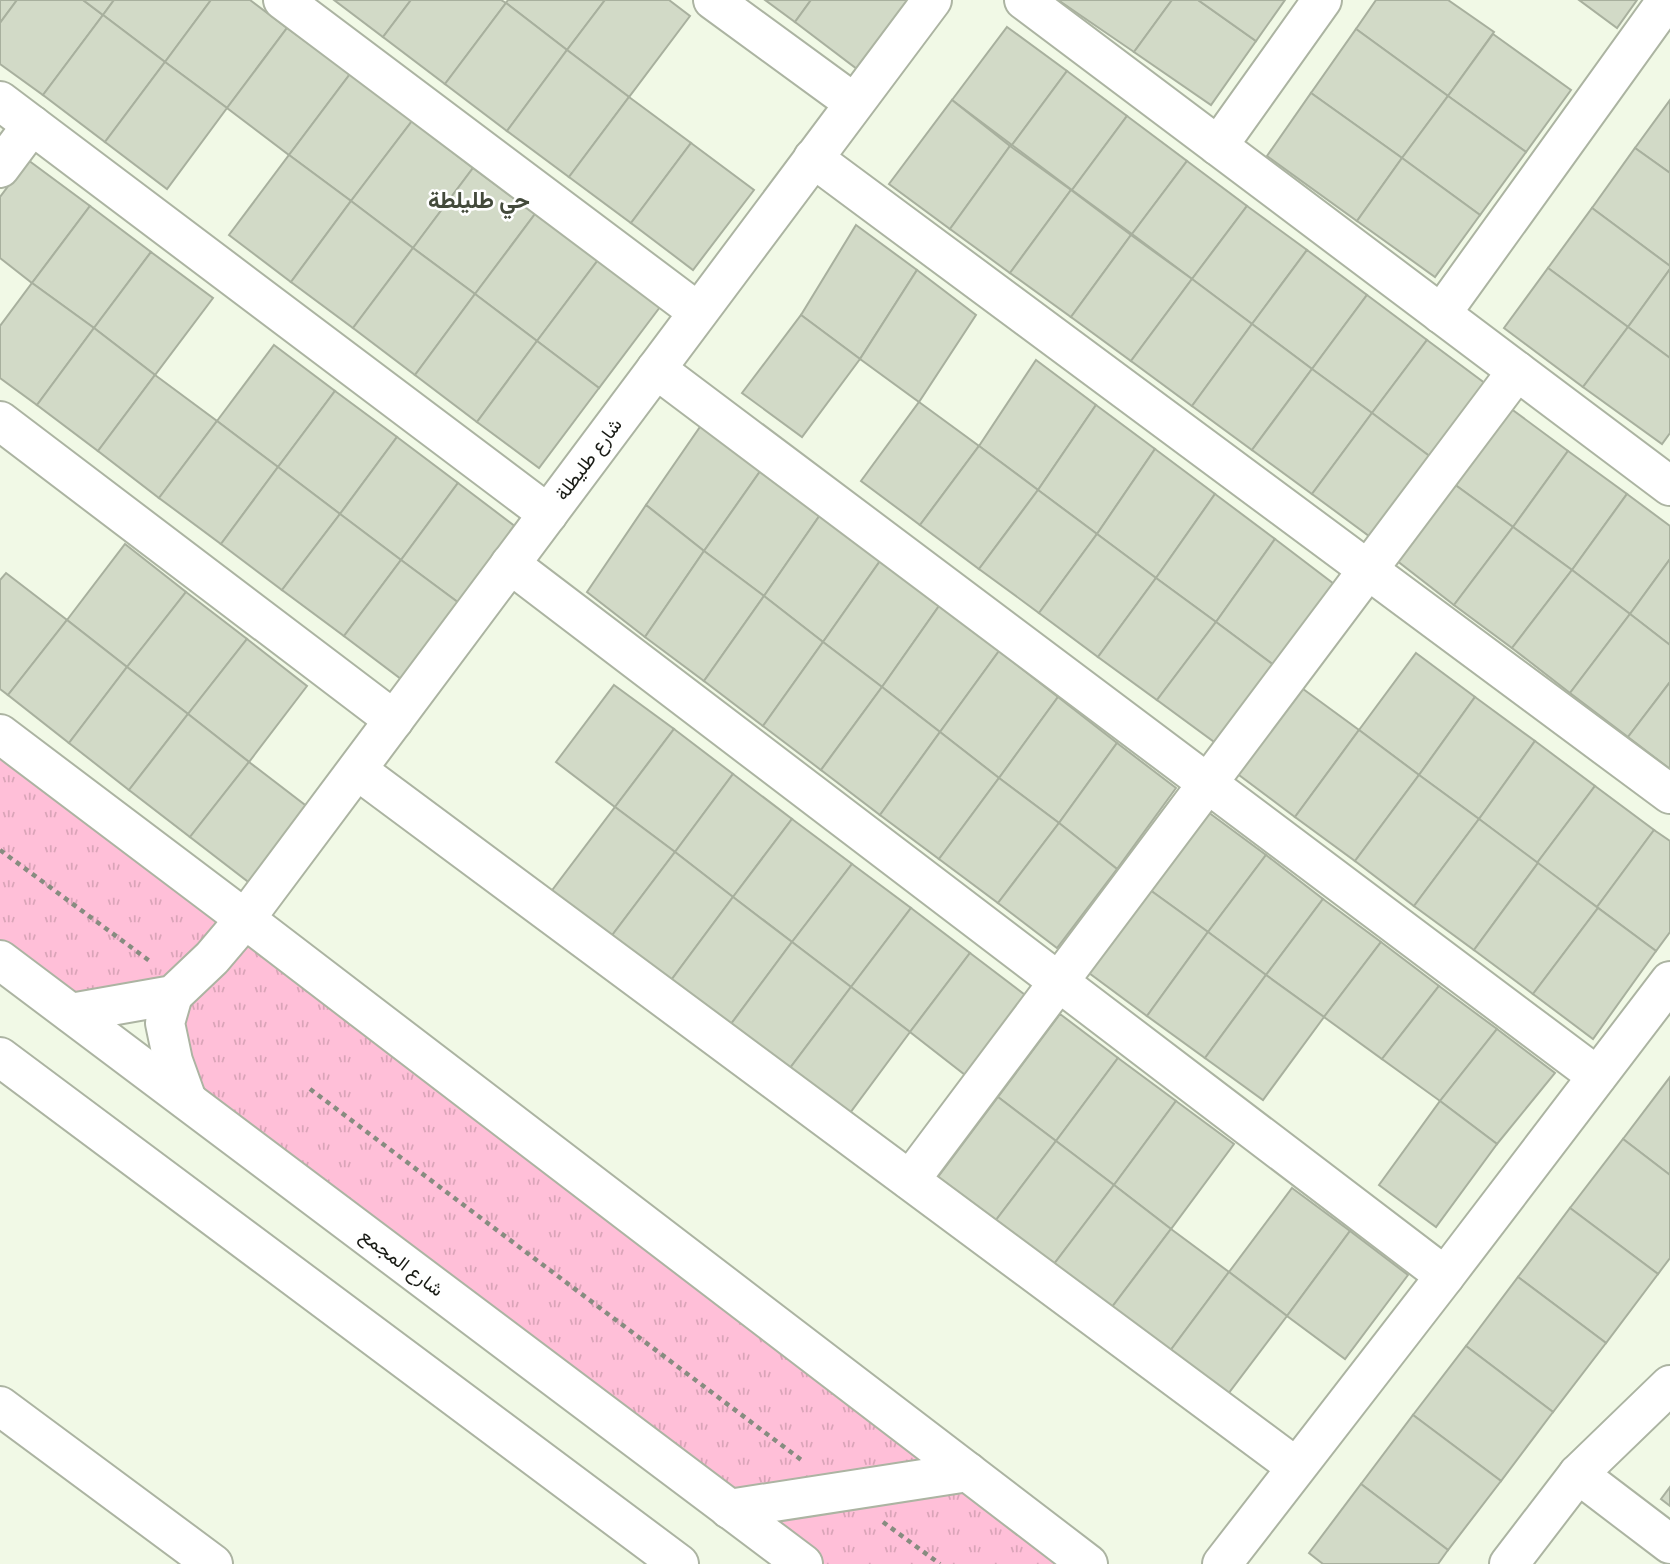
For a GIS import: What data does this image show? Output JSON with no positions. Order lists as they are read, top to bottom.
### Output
{
  "streets": {
    "street": ["شارع طليطلة", "شارع المجمع"]
  },
  "districts": ["حي طليلطة"]
}
